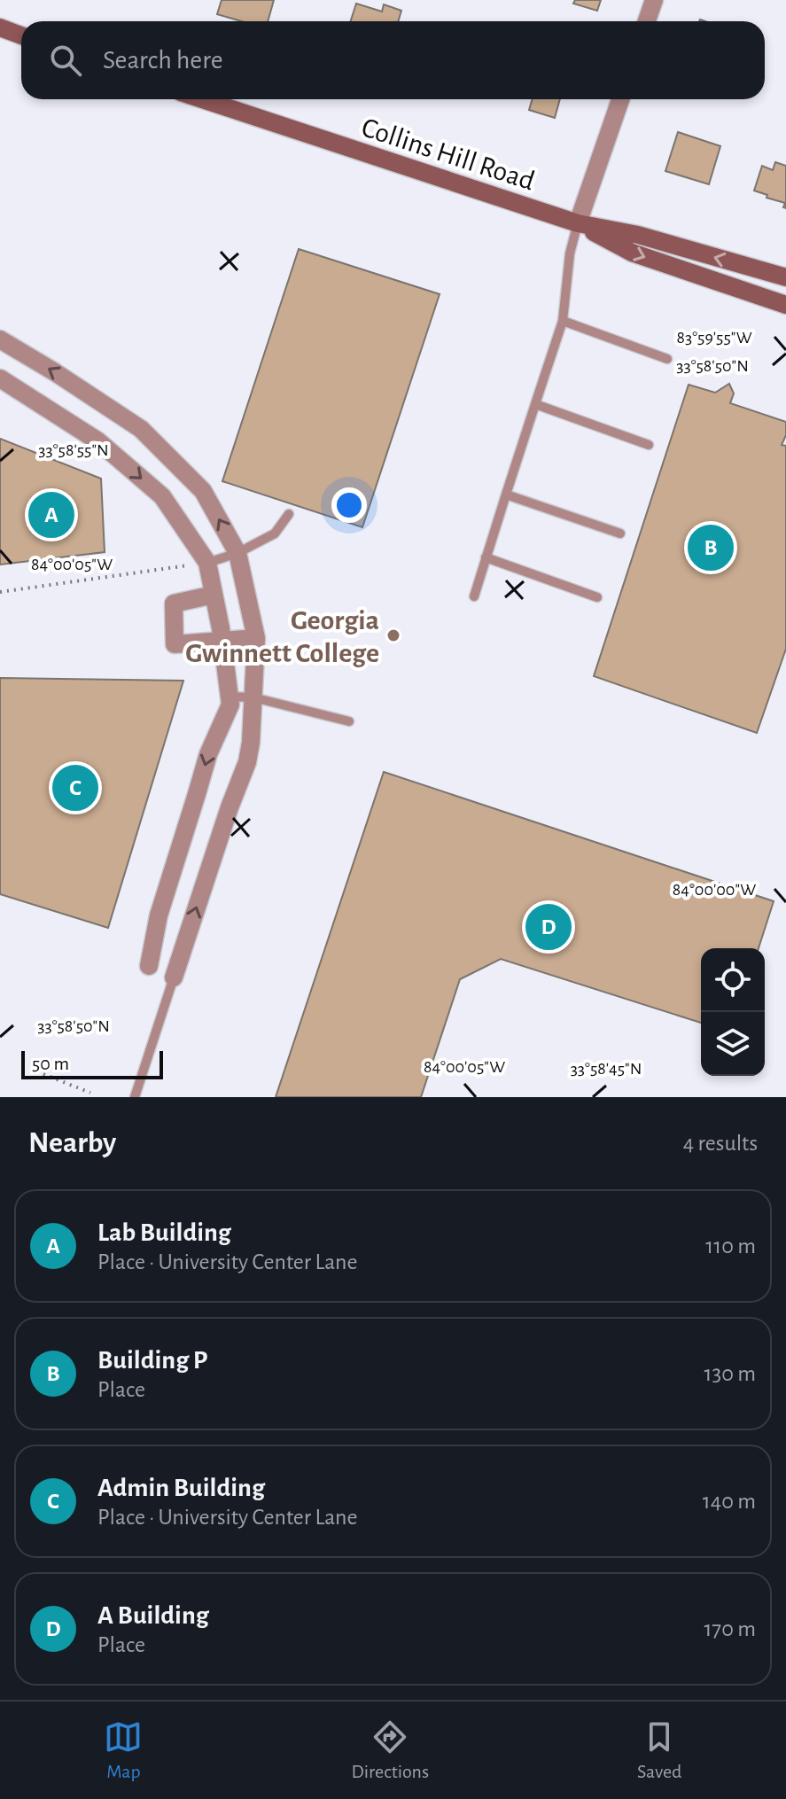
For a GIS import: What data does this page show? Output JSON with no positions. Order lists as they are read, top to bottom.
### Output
{
  "streets": {
    "street": ["Collins Hill Road"]
  },
  "places": ["Georgia Gwinnett College"],
  "scale_bar": "50 m",
  "page": {
    "search": "Search here",
    "pins": [
      "A",
      "B",
      "C",
      "D"
    ],
    "scale": "50 m",
    "heading": ["Nearby", "4 results"],
    "list": [
      {
        "mark": "A",
        "name": "Lab Building",
        "note": "Place · University Center Lane",
        "value": "110 m"
      },
      {
        "mark": "B",
        "name": "Building P",
        "note": "Place",
        "value": "130 m"
      },
      {
        "mark": "C",
        "name": "Admin Building",
        "note": "Place · University Center Lane",
        "value": "140 m"
      },
      {
        "mark": "D",
        "name": "A Building",
        "note": "Place",
        "value": "170 m"
      }
    ],
    "nav": ["Map", "Directions", "Saved"]
  },
  "coordinates": [
    "83°59'55\"W",
    "33°58'50\"N",
    "33°58'55\"N",
    "84°00'05\"W",
    "84°00'00\"W",
    "33°58'45\"N"
  ]
}
